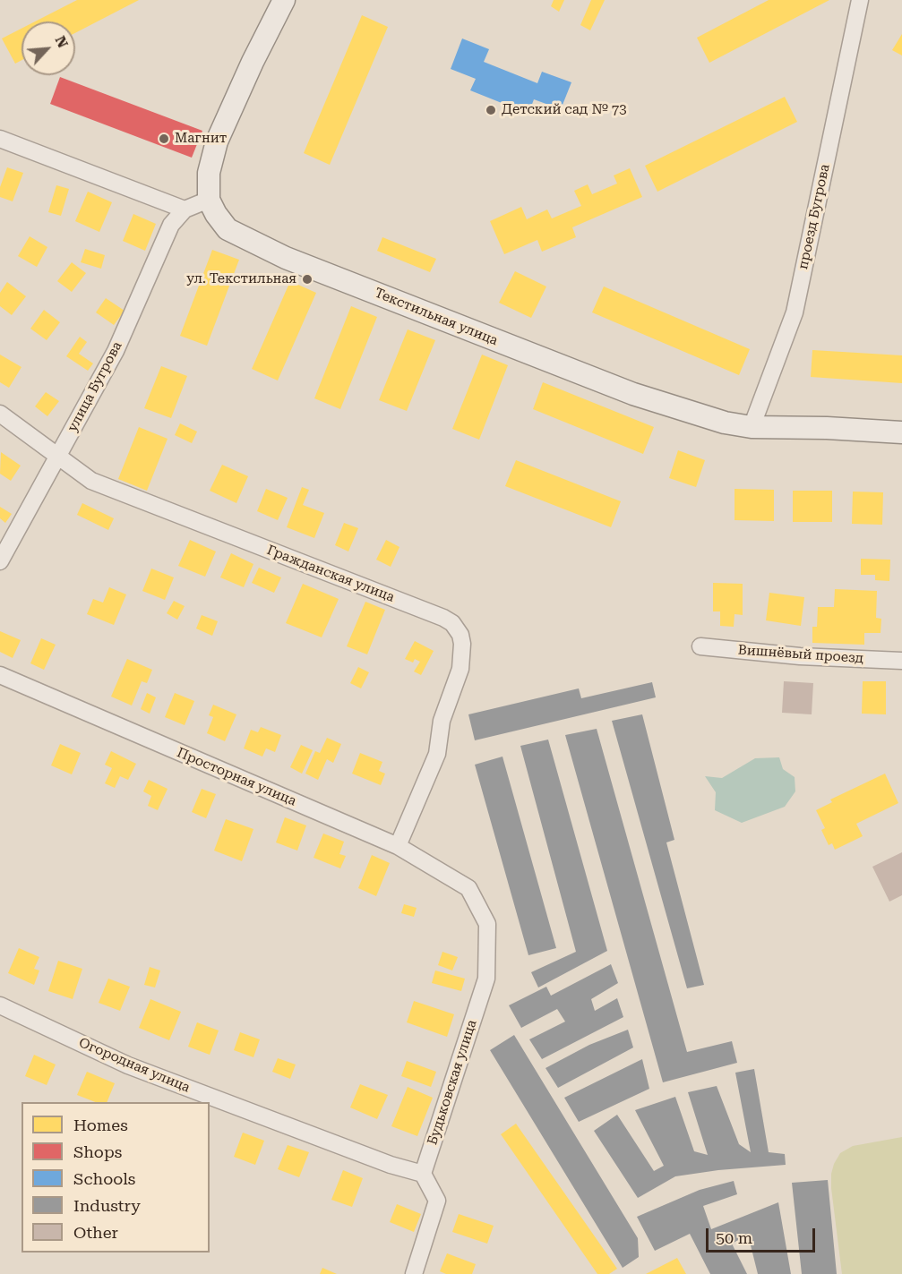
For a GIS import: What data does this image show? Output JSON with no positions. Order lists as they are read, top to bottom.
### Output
{
  "streets": {
    "street": [
      "проезд Бугрова",
      "Текстильная улица",
      "улица Бугрова",
      "Гражданская улица",
      "Вишнёвый проезд",
      "Просторная улица",
      "Огородная улица",
      "Будьковская улица"
    ]
  },
  "crossings": [
    ["проезд Бугрова", "Текстильная улица"],
    ["улица Бугрова", "Гражданская улица"],
    ["Гражданская улица", "Просторная улица"],
    ["Просторная улица", "Будьковская улица"],
    ["Огородная улица", "Будьковская улица"]
  ],
  "places": ["Детский сад № 73", "Магнит", "ул. Текстильная"],
  "legend": [
    "Homes",
    "Shops",
    "Schools",
    "Industry",
    "Other"
  ],
  "scale_bar": "50 m",
  "north": "top right"
}
